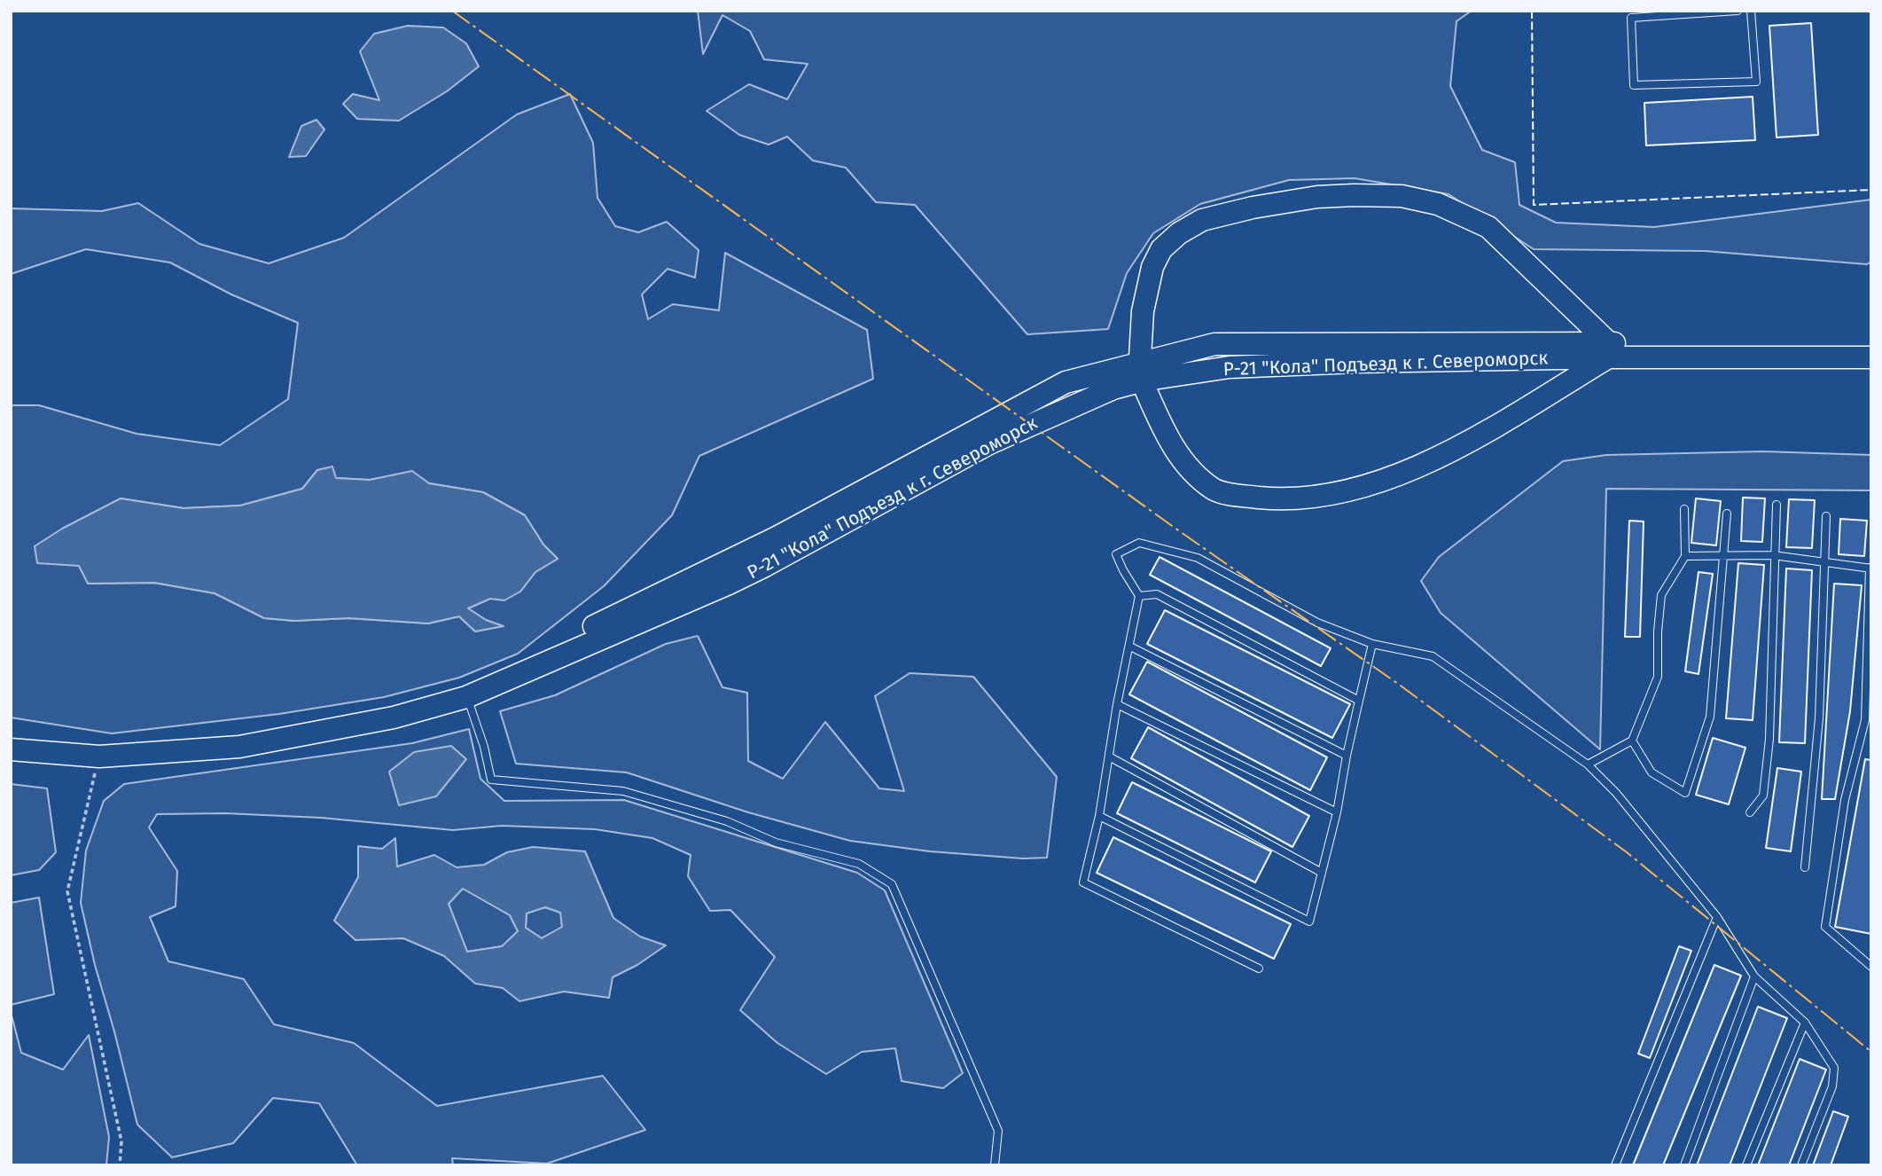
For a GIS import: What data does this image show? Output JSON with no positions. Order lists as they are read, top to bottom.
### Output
{
  "streets": {
    "main road": ["Р-21 \"Кола\" Подъезд к г. Североморск"]
  }
}
